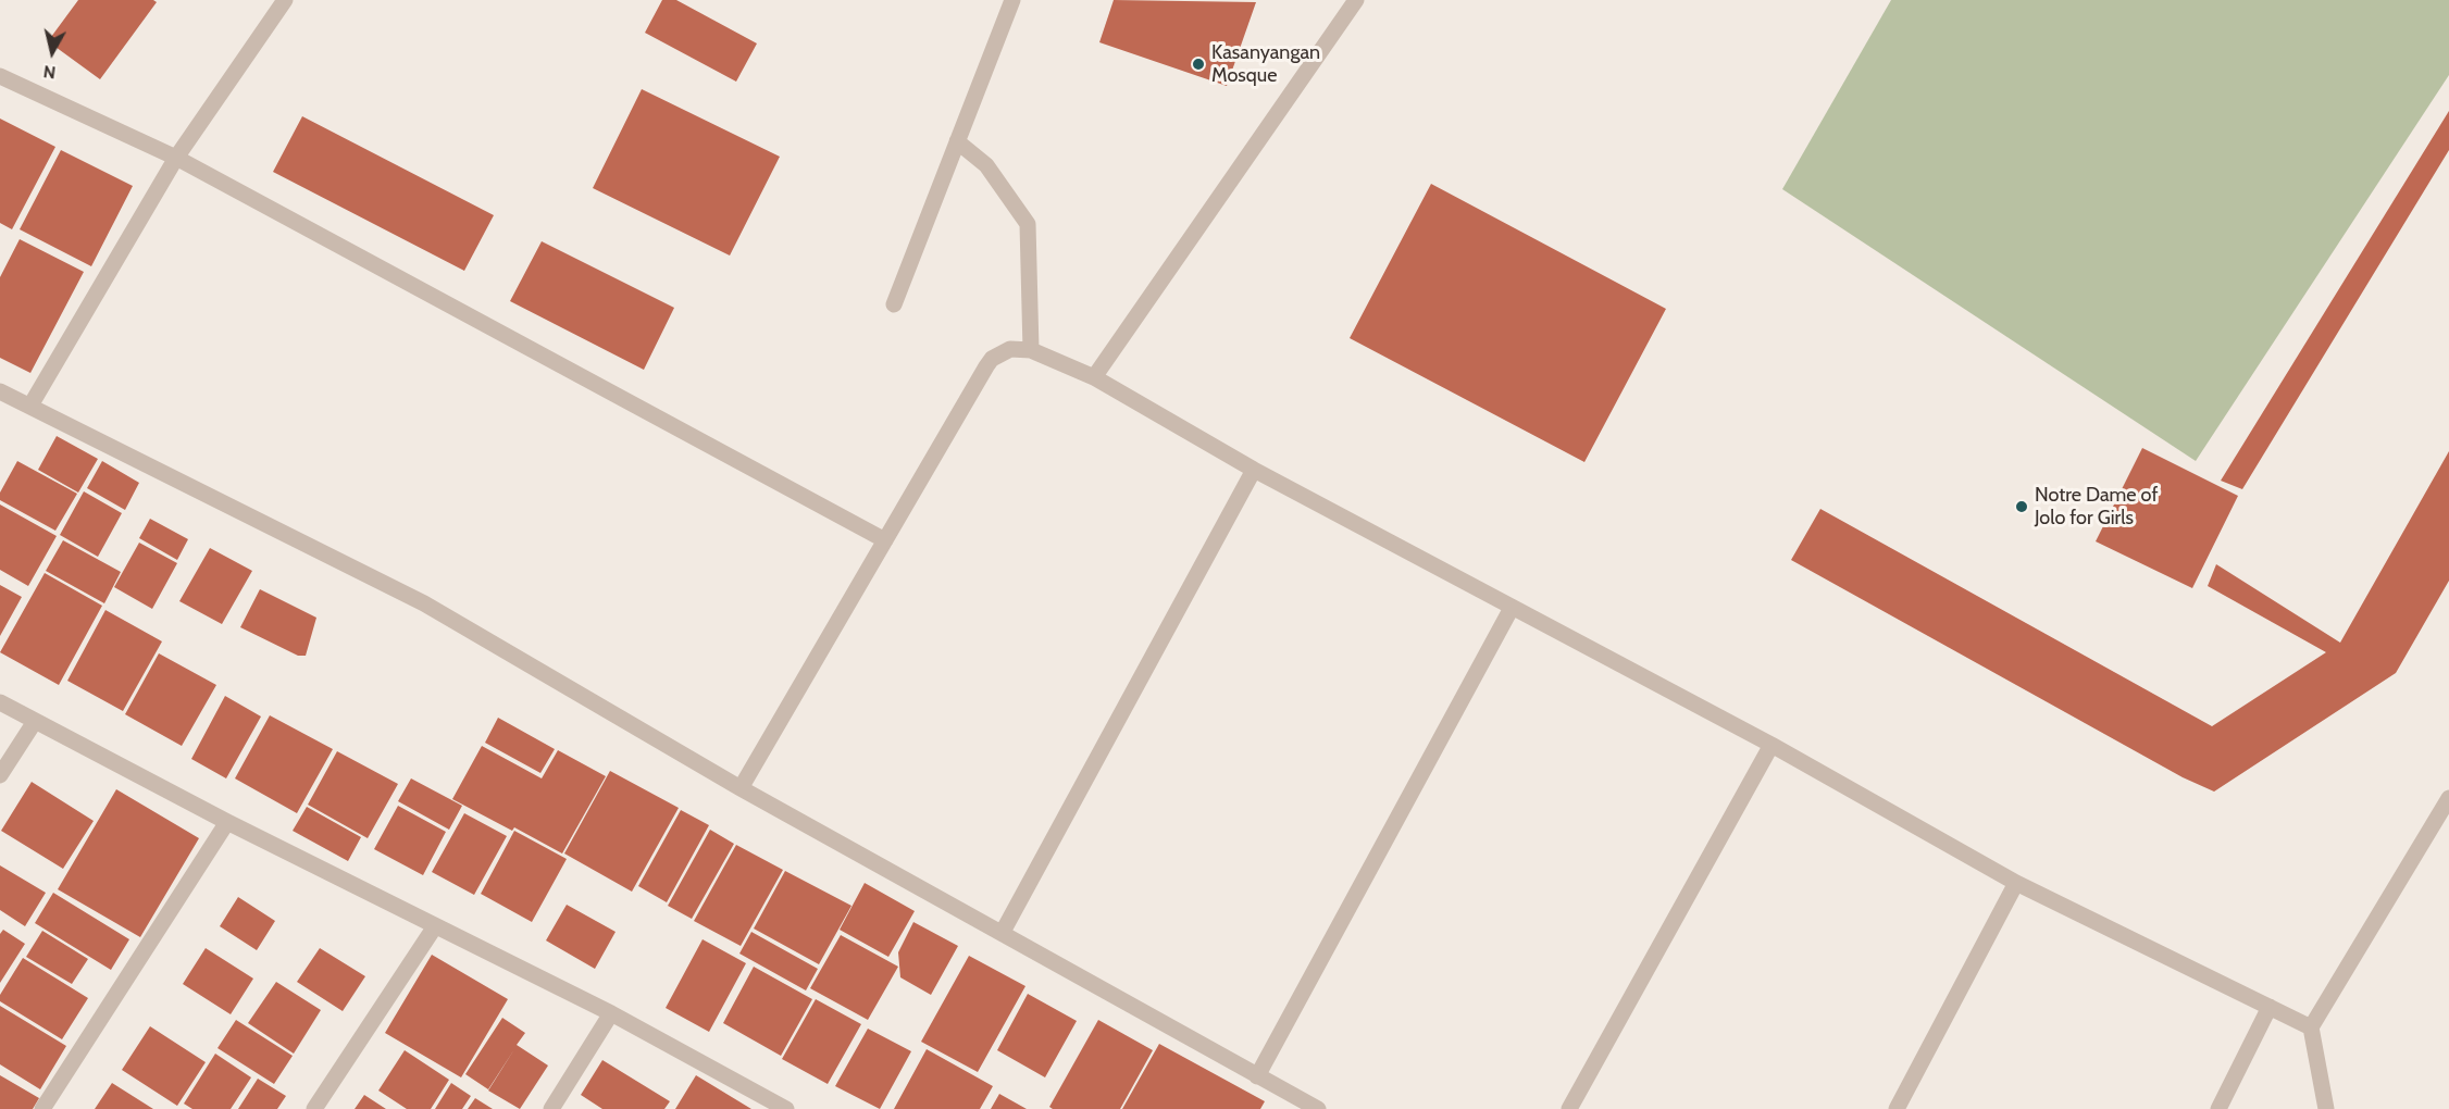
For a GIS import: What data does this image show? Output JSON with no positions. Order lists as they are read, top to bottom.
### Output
{
  "places": ["Kasanyangan Mosque", "Notre Dame of Jolo for Girls"],
  "north": "bottom"
}
